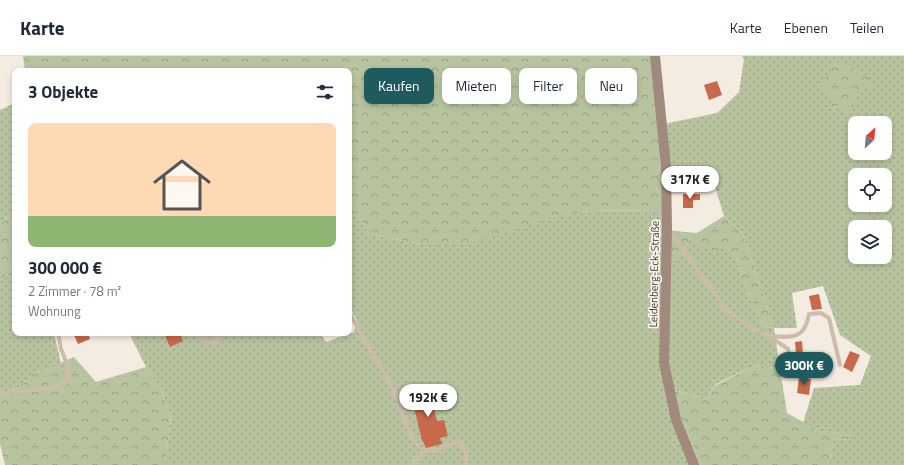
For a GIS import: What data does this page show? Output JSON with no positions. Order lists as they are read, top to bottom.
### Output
{
  "streets": {
    "street": ["Leidenberg-Eck-Straße"]
  },
  "north": "top right",
  "page": {
    "header": "Karte",
    "nav": ["Karte", "Ebenen", "Teilen"],
    "chip": [
      "Kaufen",
      "Mieten",
      "Filter",
      "Neu"
    ],
    "heading": "3 Objekte",
    "list": [
      {
        "name": "300 000 €",
        "note": "2 Zimmer · 78 m² · Wohnung"
      }
    ],
    "price": ["317K €", "300K €", "192K €"]
  }
}
